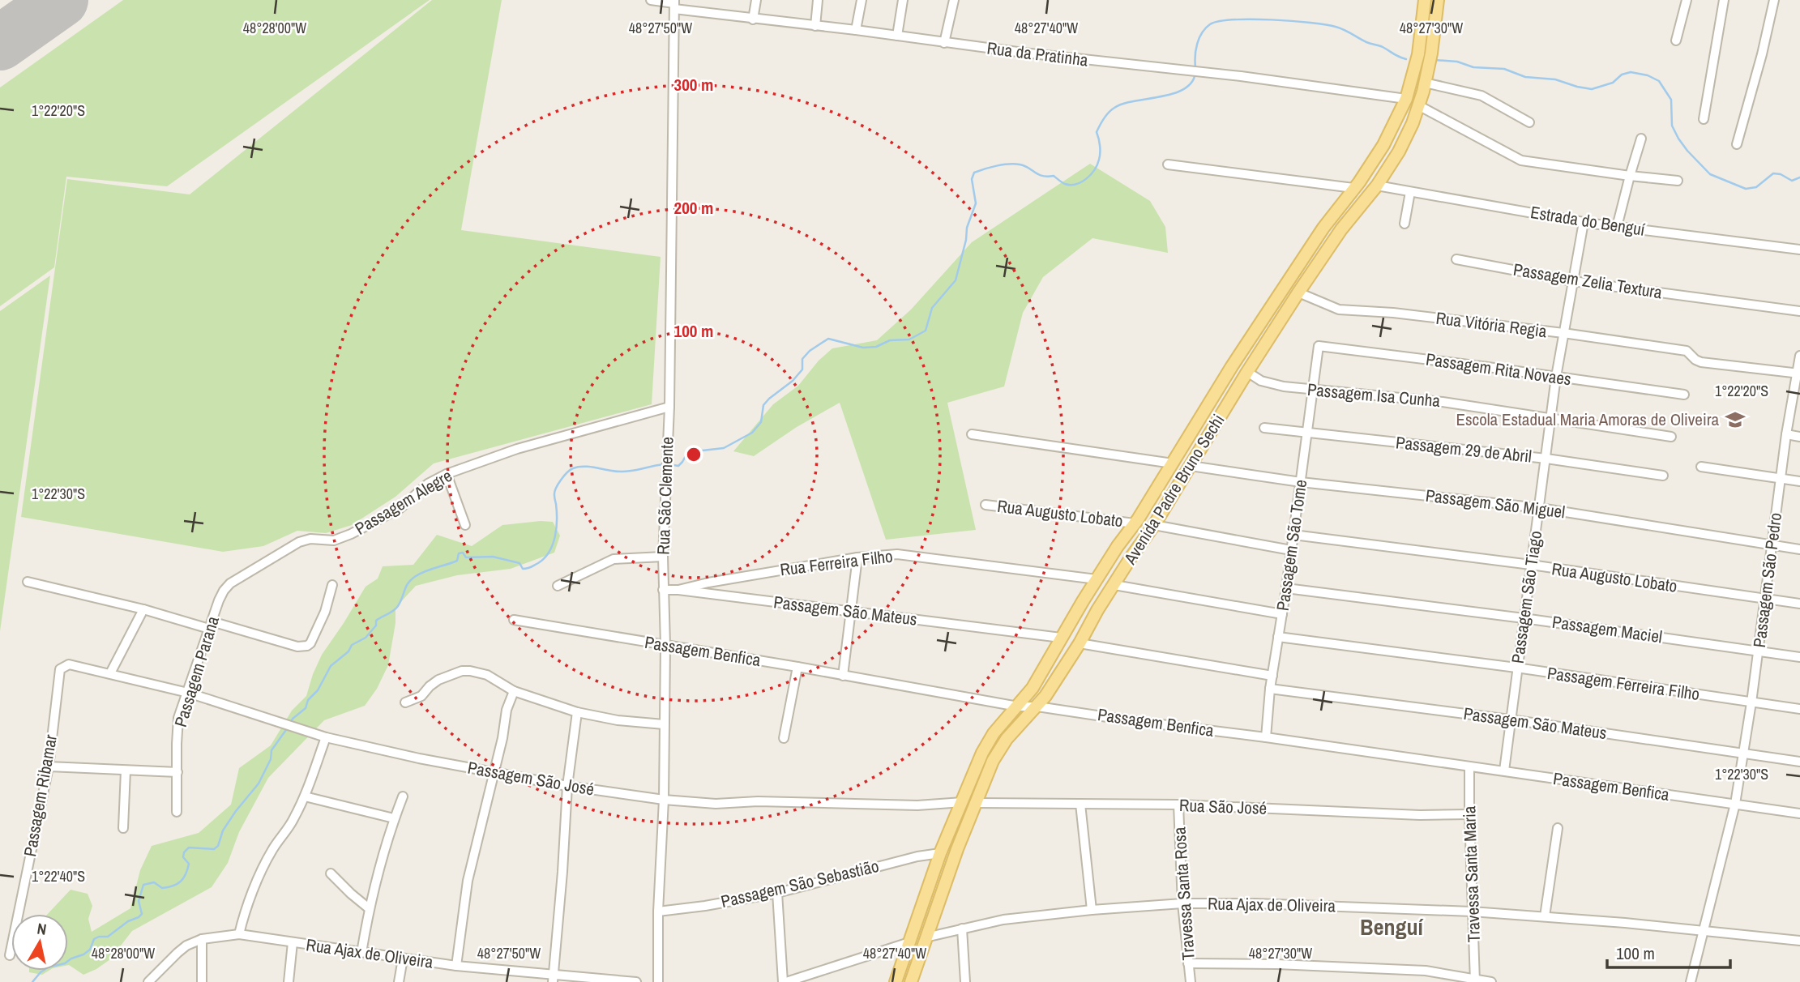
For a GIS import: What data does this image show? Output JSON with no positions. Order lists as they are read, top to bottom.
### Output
{
  "streets": {
    "main road": ["Avenida Padre Bruno Sechi", "Rua Ajax de Oliveira"],
    "street": [
      "Rua da Pratinha",
      "Estrada do Benguí",
      "Passagem Zelia Textura",
      "Rua Vitória Regia",
      "Passagem Rita Novaes",
      "Passagem Isa Cunha",
      "Passagem 29 de Abril",
      "Rua São Clemente",
      "Passagem Alegre",
      "Passagem São Miguel",
      "Rua Augusto Lobato",
      "Passagem São Tome",
      "Rua Ferreira Filho",
      "Passagem São Pedro",
      "Passagem São Tiago",
      "Passagem São Mateus",
      "Passagem Maciel",
      "Passagem Benfica",
      "Passagem Parana",
      "Passagem Ferreira Filho",
      "Passagem São José",
      "Passagem Ribamar",
      "Rua São José",
      "Travessa Santa Maria",
      "Passagem São Sebastião",
      "Travessa Santa Rosa"
    ]
  },
  "crossings": [
    ["Rua da Pratinha", "Avenida Padre Bruno Sechi"],
    ["Rua da Pratinha", "Rua São Clemente"],
    ["Estrada do Benguí", "Avenida Padre Bruno Sechi"],
    ["Estrada do Benguí", "Passagem São Tiago"],
    ["Passagem Zelia Textura", "Passagem São Tiago"],
    ["Rua Vitória Regia", "Avenida Padre Bruno Sechi"],
    ["Rua Vitória Regia", "Passagem São Pedro"],
    ["Rua Vitória Regia", "Passagem São Tiago"],
    ["Passagem Rita Novaes", "Passagem São Tome"],
    ["Passagem Rita Novaes", "Passagem São Tiago"],
    ["Passagem Isa Cunha", "Avenida Padre Bruno Sechi"],
    ["Passagem Isa Cunha", "Passagem São Tome"],
    ["Passagem Isa Cunha", "Passagem São Tiago"],
    ["Passagem 29 de Abril", "Passagem São Tome"],
    ["Passagem 29 de Abril", "Passagem São Tiago"],
    ["Avenida Padre Bruno Sechi", "Passagem São Miguel"],
    ["Avenida Padre Bruno Sechi", "Rua Augusto Lobato"],
    ["Avenida Padre Bruno Sechi", "Rua Ferreira Filho"],
    ["Avenida Padre Bruno Sechi", "Passagem São Mateus"],
    ["Avenida Padre Bruno Sechi", "Passagem Benfica"],
    ["Avenida Padre Bruno Sechi", "Passagem São José"],
    ["Avenida Padre Bruno Sechi", "Rua São José"],
    ["Avenida Padre Bruno Sechi", "Passagem São Sebastião"],
    ["Avenida Padre Bruno Sechi", "Rua Ajax de Oliveira"],
    ["Rua São Clemente", "Passagem Alegre"],
    ["Rua São Clemente", "Passagem São Mateus"],
    ["Rua São Clemente", "Passagem Benfica"],
    ["Rua São Clemente", "Passagem São José"],
    ["Rua São Clemente", "Passagem São Sebastião"],
    ["Passagem Alegre", "Passagem Parana"],
    ["Passagem São Miguel", "Passagem São Tome"],
    ["Passagem São Miguel", "Passagem São Pedro"],
    ["Passagem São Miguel", "Passagem São Tiago"],
    ["Rua Augusto Lobato", "Passagem São Tome"],
    ["Rua Augusto Lobato", "Passagem São Pedro"],
    ["Rua Augusto Lobato", "Passagem São Tiago"],
    ["Passagem São Tome", "Passagem São Mateus"],
    ["Passagem São Tome", "Passagem Maciel"],
    ["Passagem São Tome", "Passagem Benfica"],
    ["Passagem São Tome", "Passagem Ferreira Filho"],
    ["Rua Ferreira Filho", "Passagem São Mateus"],
    ["Passagem São Pedro", "Passagem São Mateus"],
    ["Passagem São Pedro", "Passagem Maciel"],
    ["Passagem São Pedro", "Passagem Benfica"],
    ["Passagem São Pedro", "Passagem Ferreira Filho"],
    ["Passagem São Pedro", "Rua Ajax de Oliveira"],
    ["Passagem São Tiago", "Passagem São Mateus"],
    ["Passagem São Tiago", "Passagem Maciel"],
    ["Passagem São Tiago", "Passagem Benfica"],
    ["Passagem São Tiago", "Passagem Ferreira Filho"],
    ["Passagem Benfica", "Travessa Santa Maria"],
    ["Passagem Parana", "Passagem São José"],
    ["Passagem São José", "Passagem Ribamar"],
    ["Rua São José", "Travessa Santa Maria"],
    ["Rua São José", "Travessa Santa Rosa"],
    ["Travessa Santa Maria", "Rua Ajax de Oliveira"],
    ["Travessa Santa Rosa", "Rua Ajax de Oliveira"]
  ],
  "districts": ["Benguí"],
  "places": {
    "school or university": ["Escola Estadual Maria Amoras de Oliveira"]
  },
  "scale_bar": "100 m",
  "north": "top",
  "coordinates": [
    "48°28'00\"W",
    "48°27'50\"W",
    "48°27'40\"W",
    "48°27'30\"W",
    "1°22'20\"S",
    "1°22'30\"S",
    "1°22'40\"S"
  ],
  "rings": ["300 m", "200 m", "100 m"]
}
